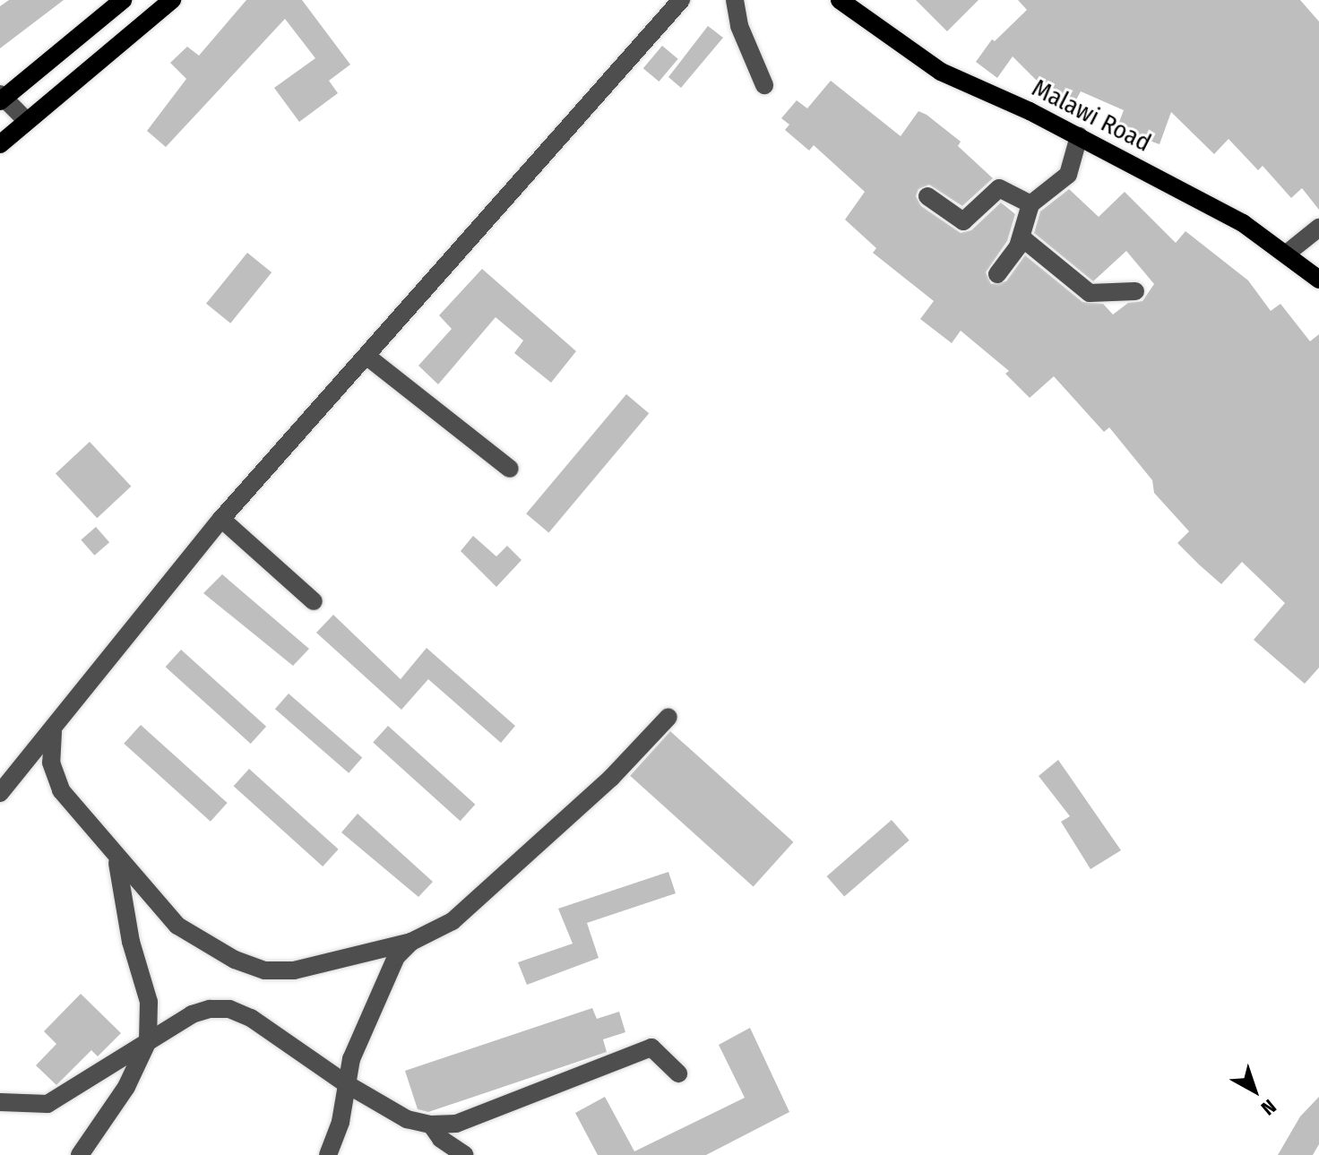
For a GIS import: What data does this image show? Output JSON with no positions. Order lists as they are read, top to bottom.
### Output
{
  "streets": {
    "main road": ["Malawi Road"]
  },
  "north": "bottom right"
}
